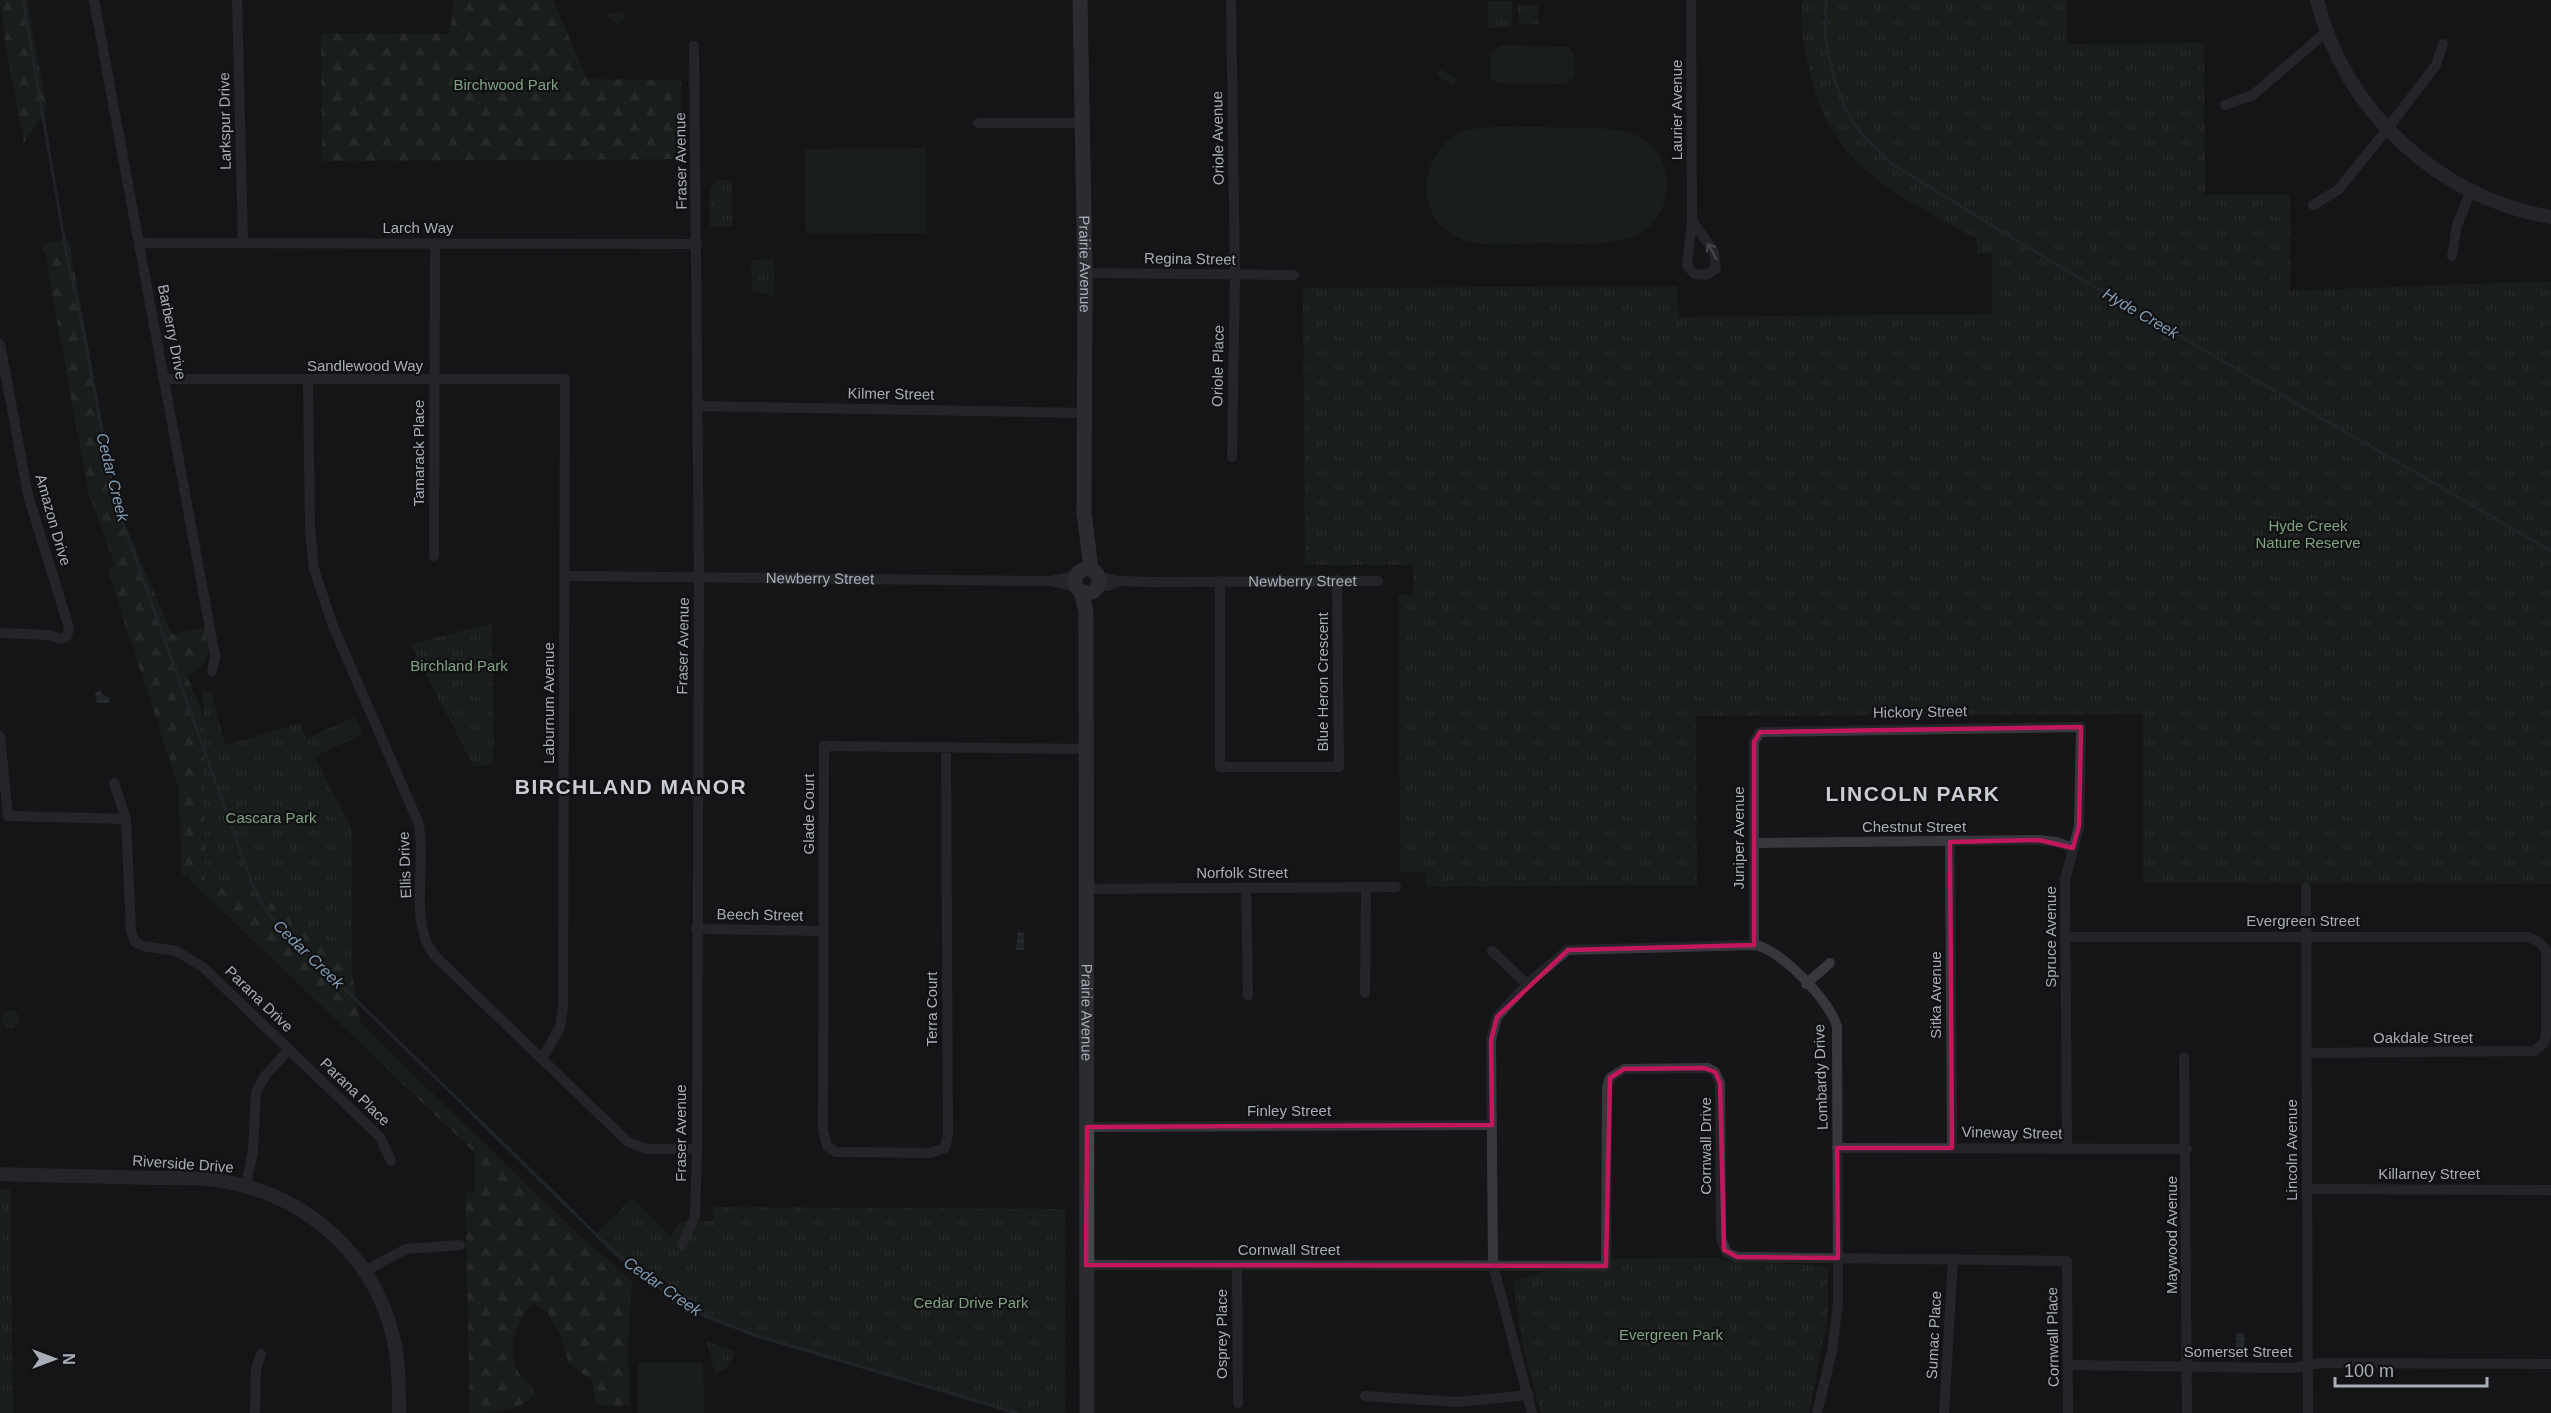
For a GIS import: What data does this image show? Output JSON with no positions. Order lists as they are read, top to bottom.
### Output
{
  "streets": {
    "main road": ["Prairie Avenue"],
    "street": [
      "Laurier Avenue",
      "Larkspur Drive",
      "Oriole Avenue",
      "Fraser Avenue",
      "Larch Way",
      "Regina Street",
      "Barberry Drive",
      "Sandlewood Way",
      "Oriole Place",
      "Kilmer Street",
      "Tamarack Place",
      "Amazon Drive",
      "Newberry Street",
      "Blue Heron Crescent",
      "Laburnum Avenue",
      "Hickory Street",
      "Glade Court",
      "Chestnut Street",
      "Juniper Avenue",
      "Ellis Drive",
      "Norfolk Street",
      "Beech Street",
      "Evergreen Street",
      "Spruce Avenue",
      "Sitka Avenue",
      "Parana Drive",
      "Terra Court",
      "Oakdale Street",
      "Lombardy Drive",
      "Parana Place",
      "Finley Street",
      "Vineway Street",
      "Cornwall Drive",
      "Lincoln Avenue",
      "Riverside Drive",
      "Killarney Street",
      "Maywood Avenue",
      "Cornwall Street",
      "Osprey Place",
      "Sumac Place",
      "Cornwall Place",
      "Somerset Street"
    ]
  },
  "crossings": [
    ["Larkspur Drive", "Larch Way"],
    ["Oriole Avenue", "Regina Street"],
    ["Oriole Avenue", "Oriole Place"],
    ["Fraser Avenue", "Larch Way"],
    ["Fraser Avenue", "Kilmer Street"],
    ["Fraser Avenue", "Newberry Street"],
    ["Fraser Avenue", "Ellis Drive"],
    ["Fraser Avenue", "Beech Street"],
    ["Larch Way", "Barberry Drive"],
    ["Larch Way", "Tamarack Place"],
    ["Regina Street", "Prairie Avenue"],
    ["Regina Street", "Oriole Place"],
    ["Prairie Avenue", "Kilmer Street"],
    ["Prairie Avenue", "Newberry Street"],
    ["Prairie Avenue", "Glade Court"],
    ["Prairie Avenue", "Norfolk Street"],
    ["Prairie Avenue", "Finley Street"],
    ["Prairie Avenue", "Cornwall Street"],
    ["Barberry Drive", "Sandlewood Way"],
    ["Sandlewood Way", "Tamarack Place"],
    ["Sandlewood Way", "Laburnum Avenue"],
    ["Sandlewood Way", "Ellis Drive"],
    ["Newberry Street", "Blue Heron Crescent"],
    ["Newberry Street", "Laburnum Avenue"],
    ["Laburnum Avenue", "Ellis Drive"],
    ["Hickory Street", "Juniper Avenue"],
    ["Hickory Street", "Spruce Avenue"],
    ["Glade Court", "Beech Street"],
    ["Glade Court", "Terra Court"],
    ["Chestnut Street", "Juniper Avenue"],
    ["Chestnut Street", "Spruce Avenue"],
    ["Chestnut Street", "Sitka Avenue"],
    ["Juniper Avenue", "Lombardy Drive"],
    ["Evergreen Street", "Spruce Avenue"],
    ["Evergreen Street", "Oakdale Street"],
    ["Evergreen Street", "Lincoln Avenue"],
    ["Spruce Avenue", "Vineway Street"],
    ["Sitka Avenue", "Vineway Street"],
    ["Parana Drive", "Parana Place"],
    ["Parana Drive", "Riverside Drive"],
    ["Oakdale Street", "Lincoln Avenue"],
    ["Lombardy Drive", "Finley Street"],
    ["Lombardy Drive", "Vineway Street"],
    ["Lombardy Drive", "Cornwall Drive"],
    ["Lombardy Drive", "Cornwall Street"],
    ["Vineway Street", "Maywood Avenue"],
    ["Cornwall Drive", "Cornwall Street"],
    ["Cornwall Drive", "Sumac Place"],
    ["Cornwall Drive", "Cornwall Place"],
    ["Lincoln Avenue", "Killarney Street"],
    ["Lincoln Avenue", "Somerset Street"],
    ["Maywood Avenue", "Somerset Street"],
    ["Cornwall Street", "Osprey Place"],
    ["Cornwall Place", "Somerset Street"]
  ],
  "districts": ["BIRCHLAND MANOR", "LINCOLN PARK"],
  "water": ["Hyde Creek", "Cedar Creek"],
  "parks": [
    "Birchwood Park",
    "Hyde Creek Nature Reserve",
    "Birchland Park",
    "Cascara Park",
    "Cedar Drive Park",
    "Evergreen Park"
  ],
  "scale_bar": "100 m",
  "north": "right"
}
